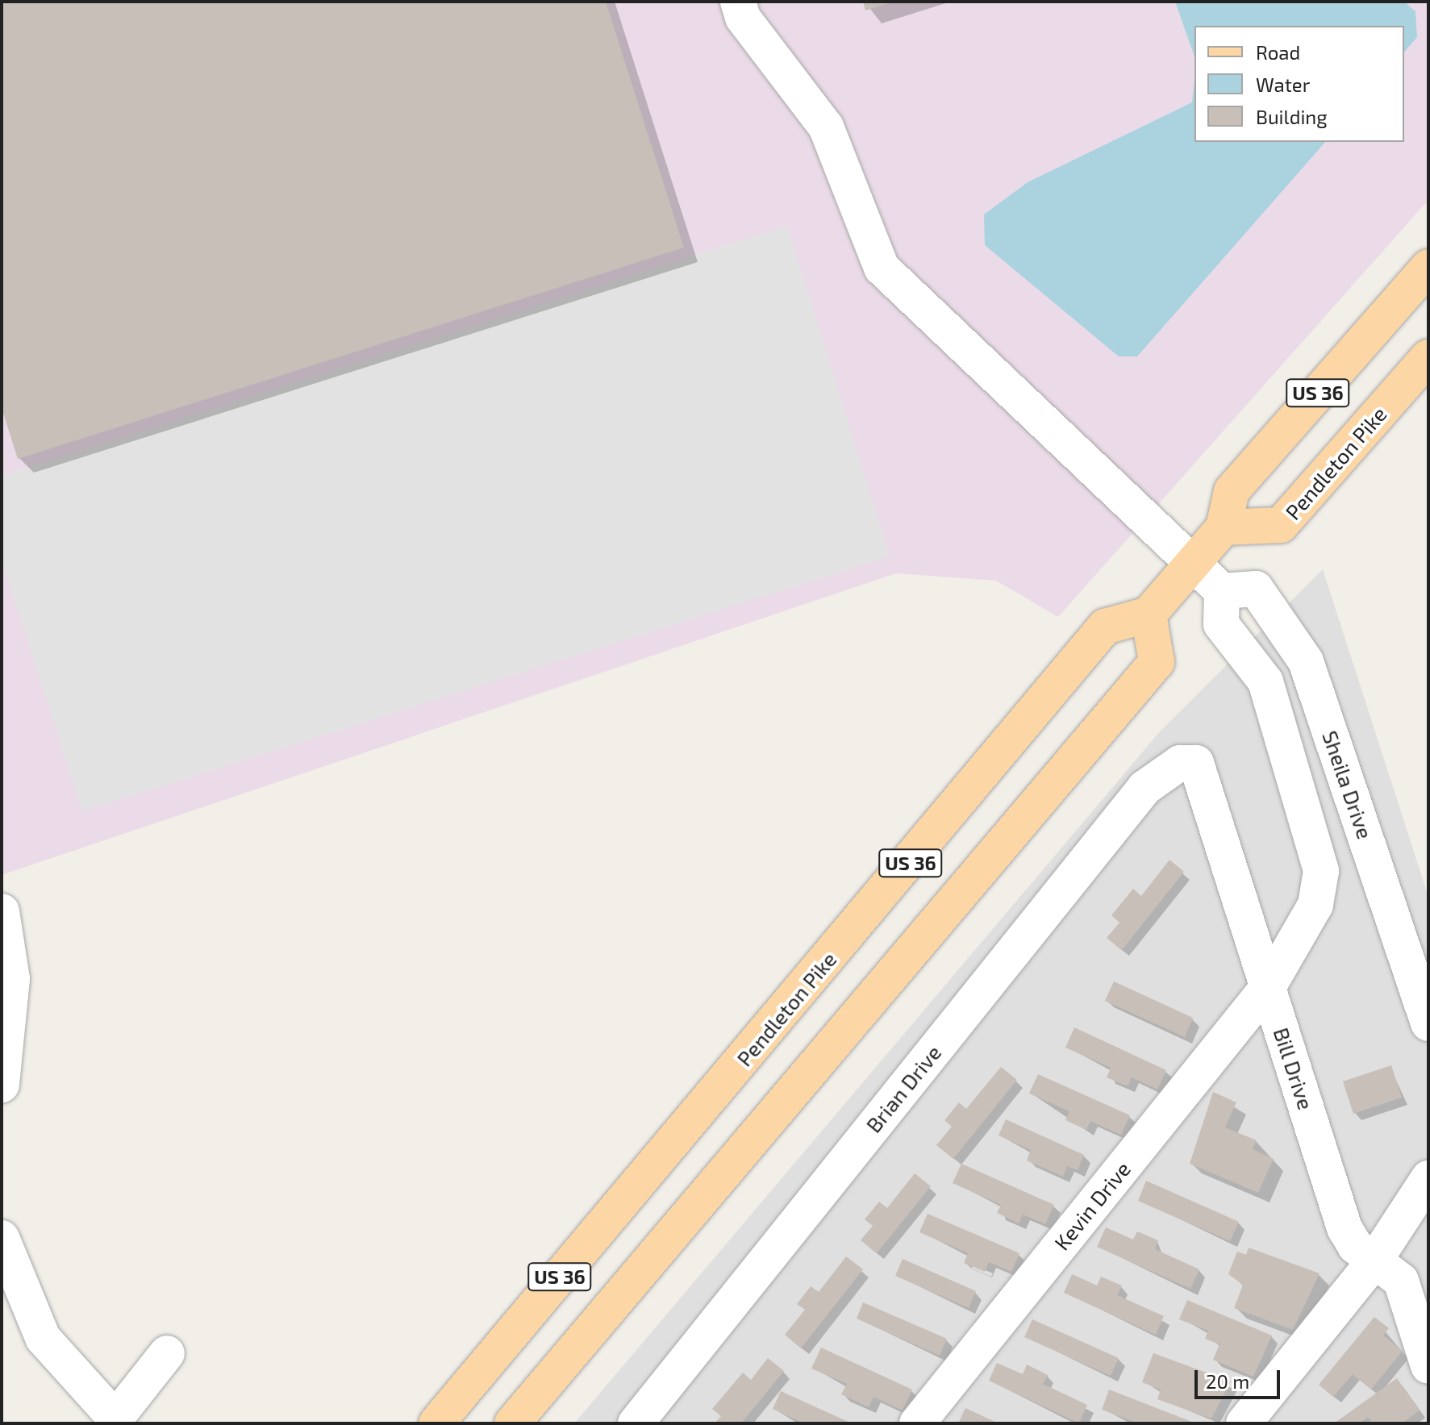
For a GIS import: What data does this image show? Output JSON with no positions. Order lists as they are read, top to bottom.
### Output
{
  "streets": {
    "main road": ["US 36", "Pendleton Pike"],
    "street": [
      "Sheila Drive",
      "Bill Drive",
      "Brian Drive",
      "Kevin Drive"
    ]
  },
  "crossings": [
    ["US 36", "Pendleton Pike"],
    ["Bill Drive", "Brian Drive"],
    ["Bill Drive", "Kevin Drive"]
  ],
  "legend": ["Road", "Water", "Building"],
  "scale_bar": "20 m"
}
